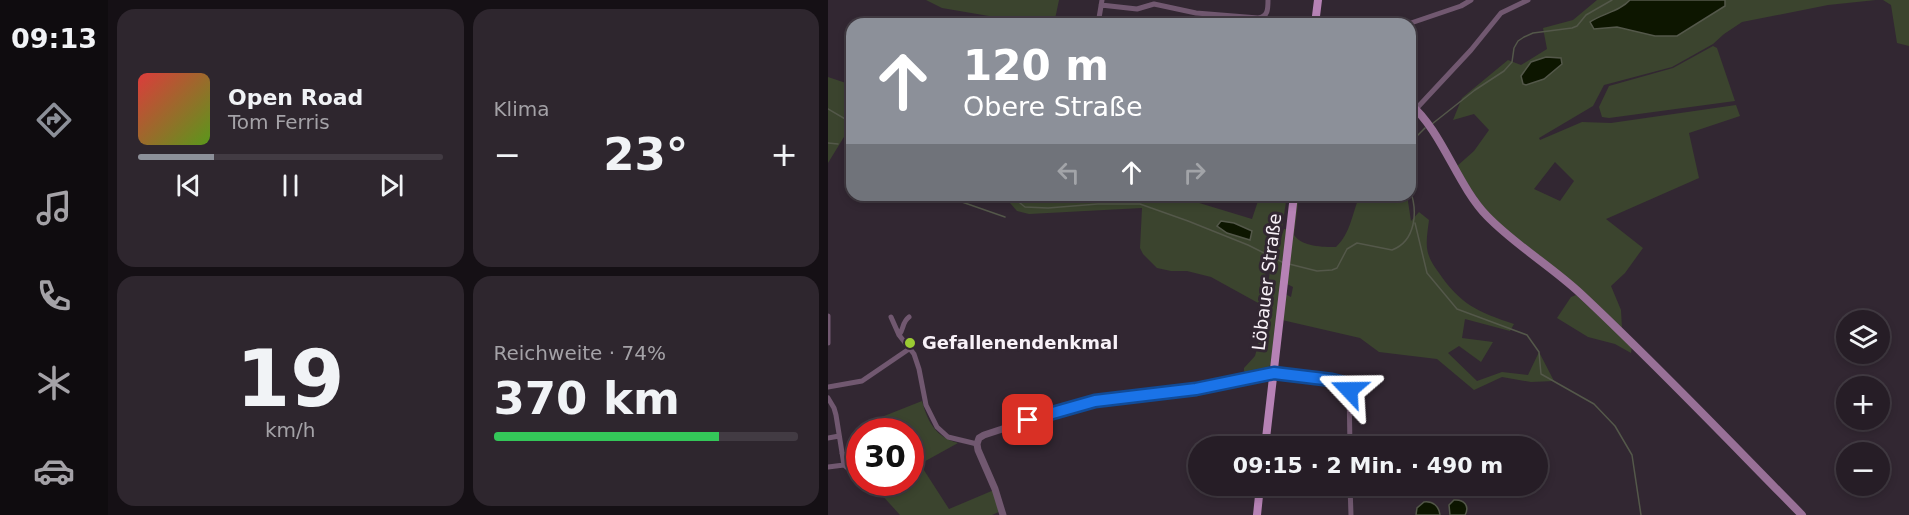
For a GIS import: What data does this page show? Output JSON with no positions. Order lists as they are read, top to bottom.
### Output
{
  "streets": {
    "main road": ["Löbauer Straße"]
  },
  "places": ["Gefallenendenkmal"],
  "page": {
    "tabs": "09:13",
    "tile": [
      "Klima",
      ["19", "km/h"],
      ["Reichweite · 74%", "370 km"]
    ],
    "turn": ["120 m", "Obere Straße"],
    "song": ["Open Road", "Tom Ferris"],
    "heat": ["−", "23°", "+"],
    "map_buttons": ["+", "−"],
    "limit": "30",
    "trip": "09:15 · 2 Min. · 490 m"
  }
}
